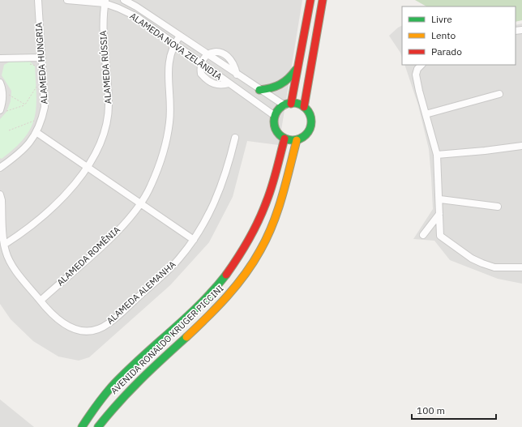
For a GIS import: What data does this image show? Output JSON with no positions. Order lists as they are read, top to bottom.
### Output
{
  "streets": {
    "main road": ["AVENIDA RONALDO KRUGER PICCINI"],
    "street": [
      "ALAMEDA NOVA ZELÃNDIA",
      "ALAMEDA HUNGRIA",
      "ALAMEDA RÚSSIA",
      "ALAMEDA ROMÊNIA",
      "ALAMEDA ALEMANHA"
    ]
  },
  "crossings": [
    ["ALAMEDA NOVA ZELÃNDIA", "ALAMEDA RÚSSIA"],
    ["ALAMEDA NOVA ZELÃNDIA", "ALAMEDA ROMÊNIA"],
    ["ALAMEDA NOVA ZELÃNDIA", "AVENIDA RONALDO KRUGER PICCINI"],
    ["ALAMEDA RÚSSIA", "ALAMEDA ALEMANHA"],
    ["ALAMEDA ROMÊNIA", "ALAMEDA ALEMANHA"]
  ],
  "legend": ["Livre", "Lento", "Parado"],
  "scale_bar": "100 m"
}
